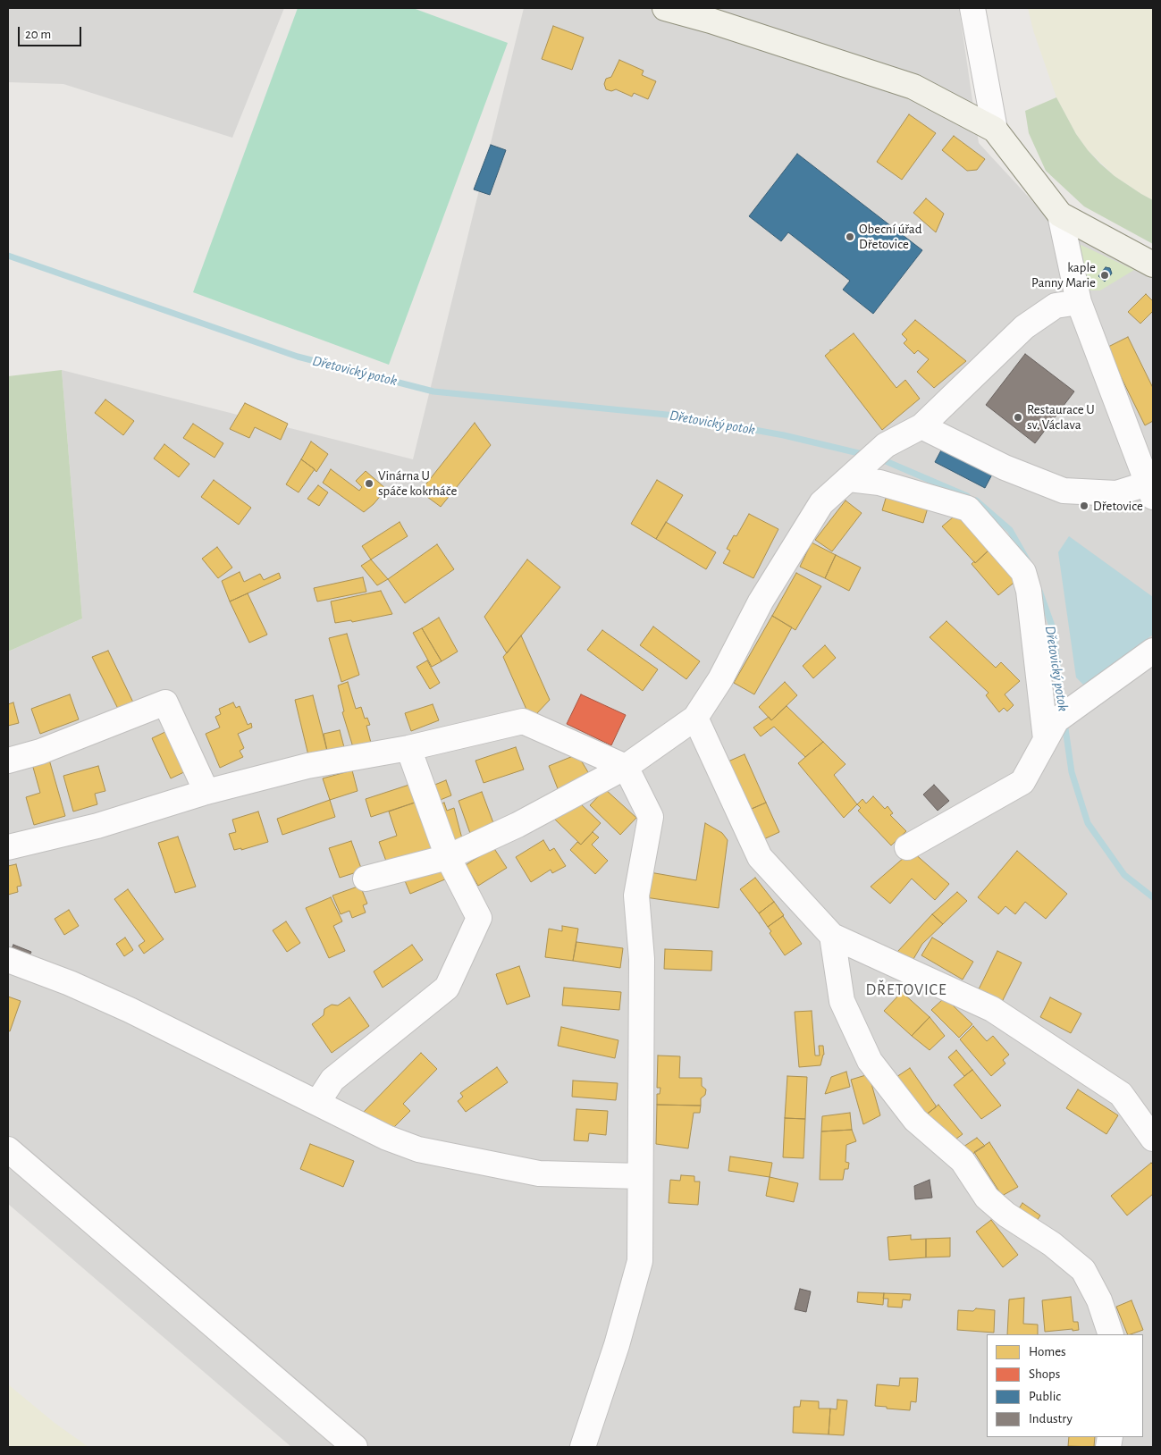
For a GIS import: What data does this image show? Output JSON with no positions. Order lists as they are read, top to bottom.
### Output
{
  "districts": ["DŘETOVICE"],
  "water": ["Dřetovický potok"],
  "places": [
    "Obecní úřad Dřetovice",
    "kaple Panny Marie",
    "Restaurace U sv. Václava",
    "Vinárna U spáče kokrháče",
    "Dřetovice"
  ],
  "legend": [
    "Homes",
    "Shops",
    "Public",
    "Industry"
  ],
  "scale_bar": "20 m"
}
